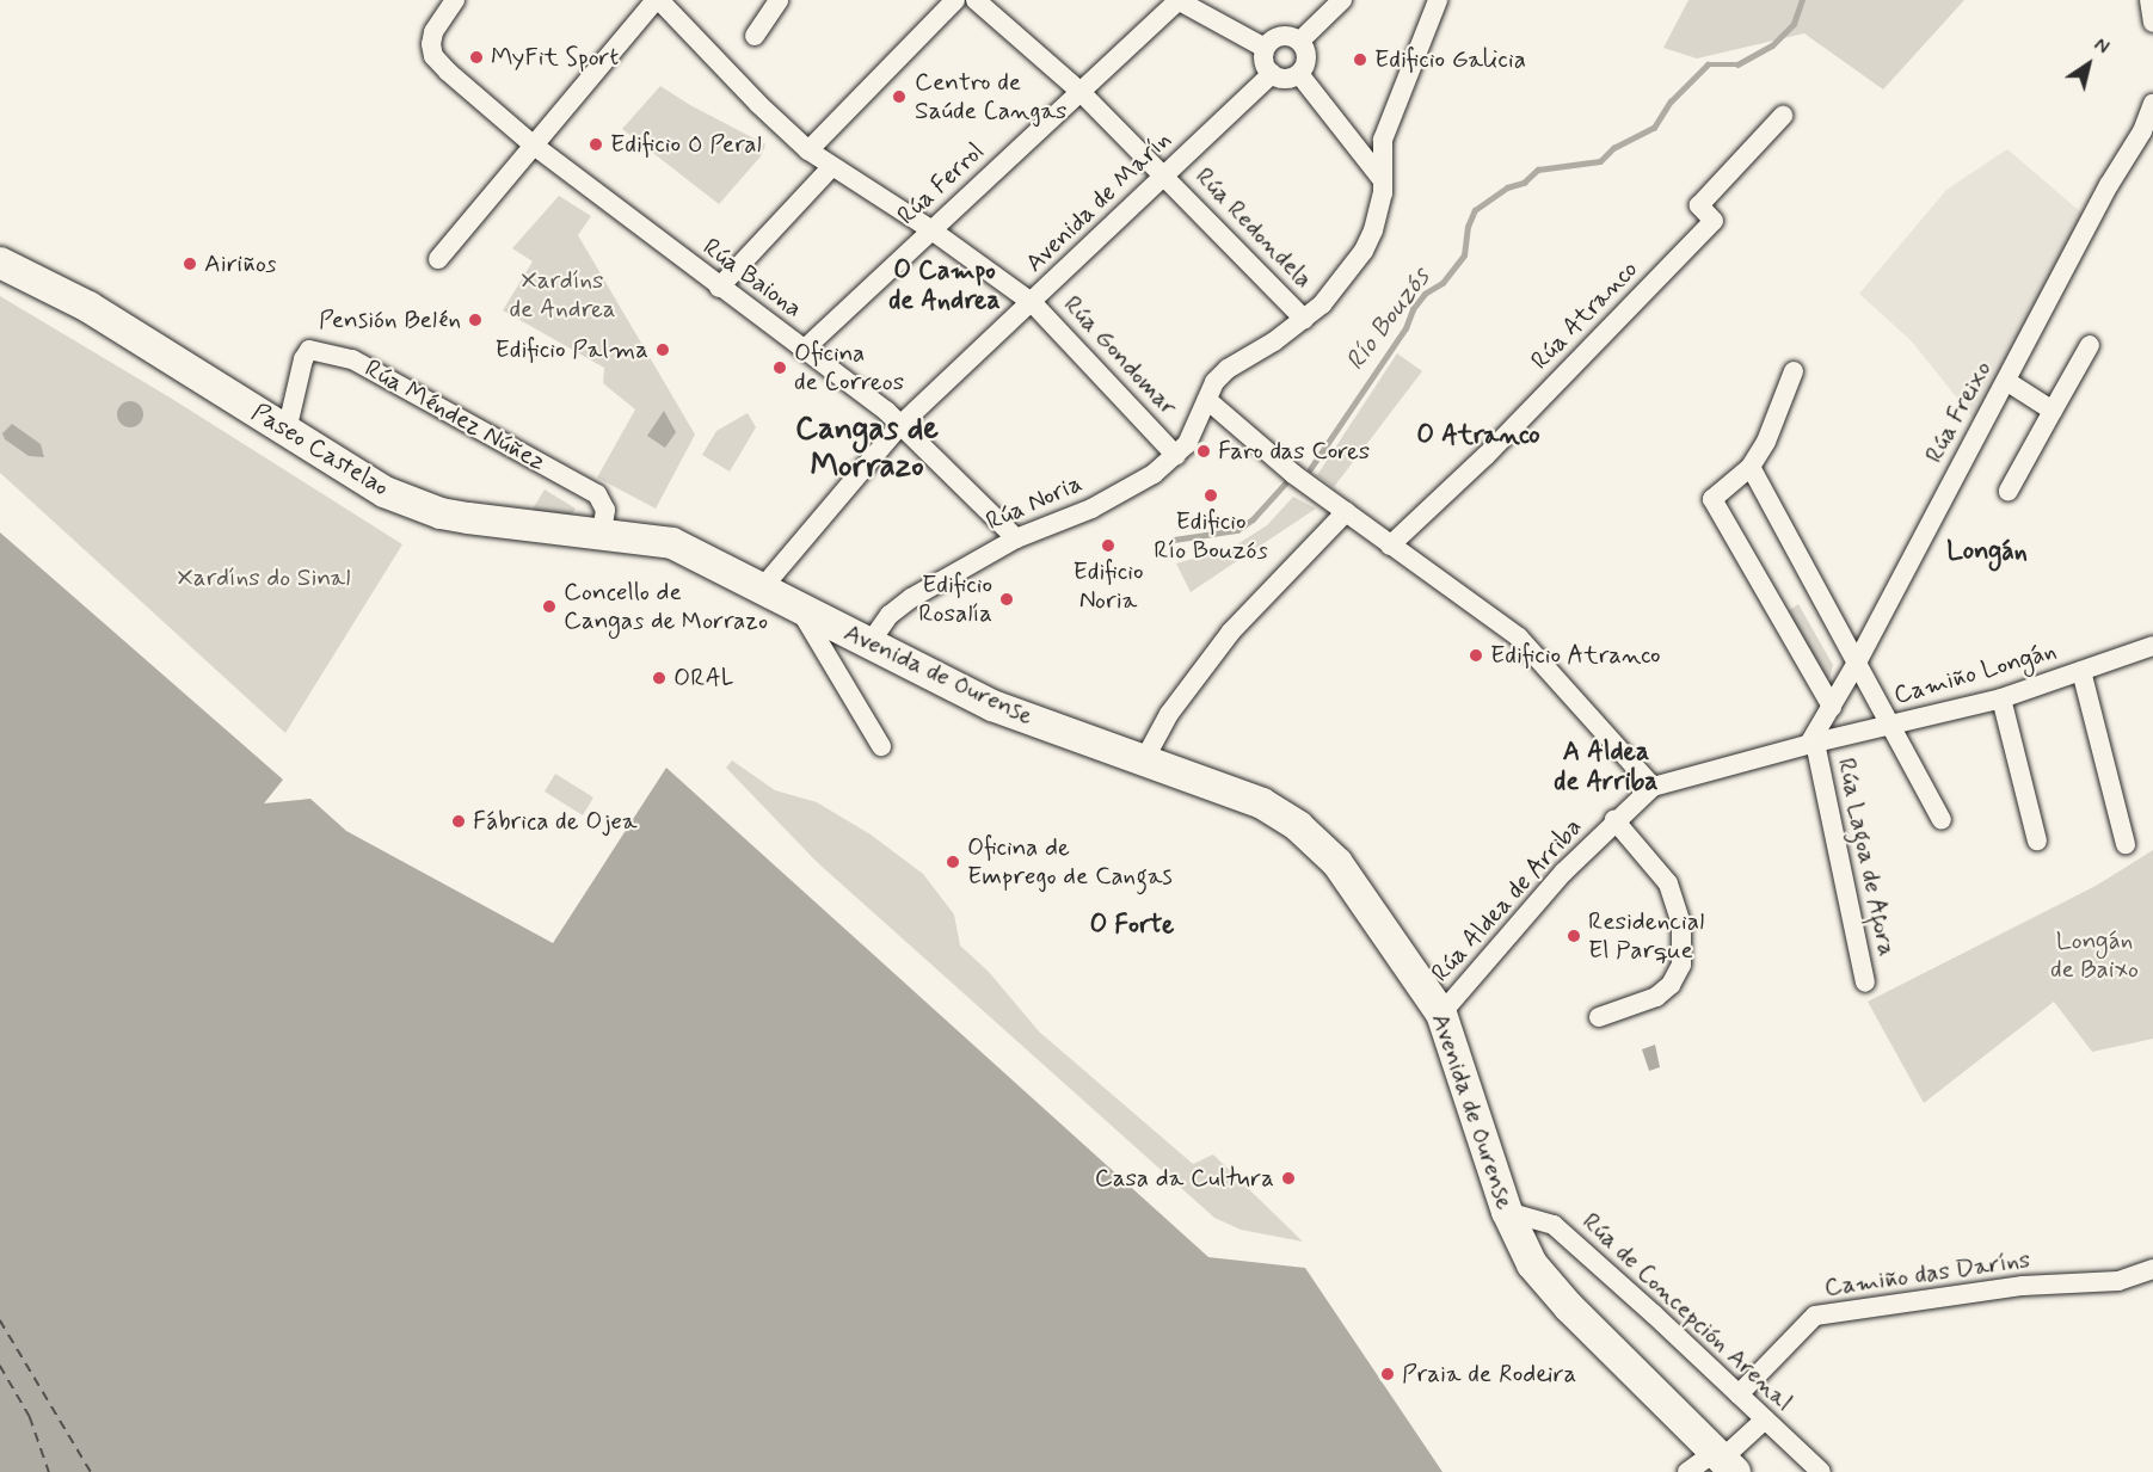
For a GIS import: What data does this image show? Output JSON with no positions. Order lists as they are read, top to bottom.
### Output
{
  "streets": {
    "main road": ["Paseo Castelao", "Avenida de Ourense"],
    "street": [
      "Rúa Ferrol",
      "Avenida de Marín",
      "Rúa Redondela",
      "Rúa Baiona",
      "Rúa Atranco",
      "Rúa Gondomar",
      "Rúa Freixo",
      "Rúa Méndez Núñez",
      "Rúa Noria",
      "Camiño Longán",
      "Rúa Lagoa de Afora",
      "Rúa Aldea de Arriba",
      "Camiño das Daríns",
      "Rúa de Concepción Arenal"
    ]
  },
  "crossings": [
    ["Rúa Ferrol", "Rúa Redondela"],
    ["Rúa Ferrol", "Rúa Baiona"],
    ["Rúa Ferrol", "Rúa Gondomar"],
    ["Avenida de Marín", "Rúa Redondela"],
    ["Avenida de Marín", "Rúa Baiona"],
    ["Avenida de Marín", "Rúa Gondomar"],
    ["Avenida de Marín", "Paseo Castelao"],
    ["Avenida de Marín", "Avenida de Ourense"],
    ["Rúa Redondela", "Rúa Noria"],
    ["Rúa Baiona", "Rúa Noria"],
    ["Rúa Gondomar", "Rúa Noria"],
    ["Rúa Freixo", "Camiño Longán"],
    ["Rúa Freixo", "Rúa Lagoa de Afora"],
    ["Rúa Freixo", "Rúa Aldea de Arriba"],
    ["Rúa Méndez Núñez", "Paseo Castelao"],
    ["Paseo Castelao", "Avenida de Ourense"],
    ["Rúa Noria", "Avenida de Ourense"],
    ["Camiño Longán", "Rúa Lagoa de Afora"],
    ["Camiño Longán", "Rúa Aldea de Arriba"],
    ["Avenida de Ourense", "Rúa Aldea de Arriba"],
    ["Avenida de Ourense", "Rúa de Concepción Arenal"],
    ["Rúa Lagoa de Afora", "Rúa Aldea de Arriba"],
    ["Camiño das Daríns", "Rúa de Concepción Arenal"]
  ],
  "districts": [
    "O Campo de Andrea",
    "Cangas de Morrazo",
    "O Atranco",
    "Longán",
    "A Aldea de Arriba",
    "O Forte"
  ],
  "water": ["Río Bouzós"],
  "parks": ["Xardíns de Andrea", "Xardíns do Sinal", "Longán de Baixo"],
  "places": [
    "MyFit Sport",
    "Edificio Galicia",
    "Centro de Saúde Cangas",
    "Edificio O Peral",
    "Airiños",
    "Pensión Belén",
    "Edificio Palma",
    "Oficina de Correos",
    "Faro das Cores",
    "Edificio Río Bouzós",
    "Edificio Noria",
    "Edificio Rosalía",
    "Concello de Cangas de Morrazo",
    "Edificio Atranco",
    "ORAL",
    "Fábrica de Ojea",
    "Oficina de Emprego de Cangas",
    "Residencial El Parque",
    "Casa da Cultura",
    "Praia de Rodeira"
  ],
  "north": "top right"
}
